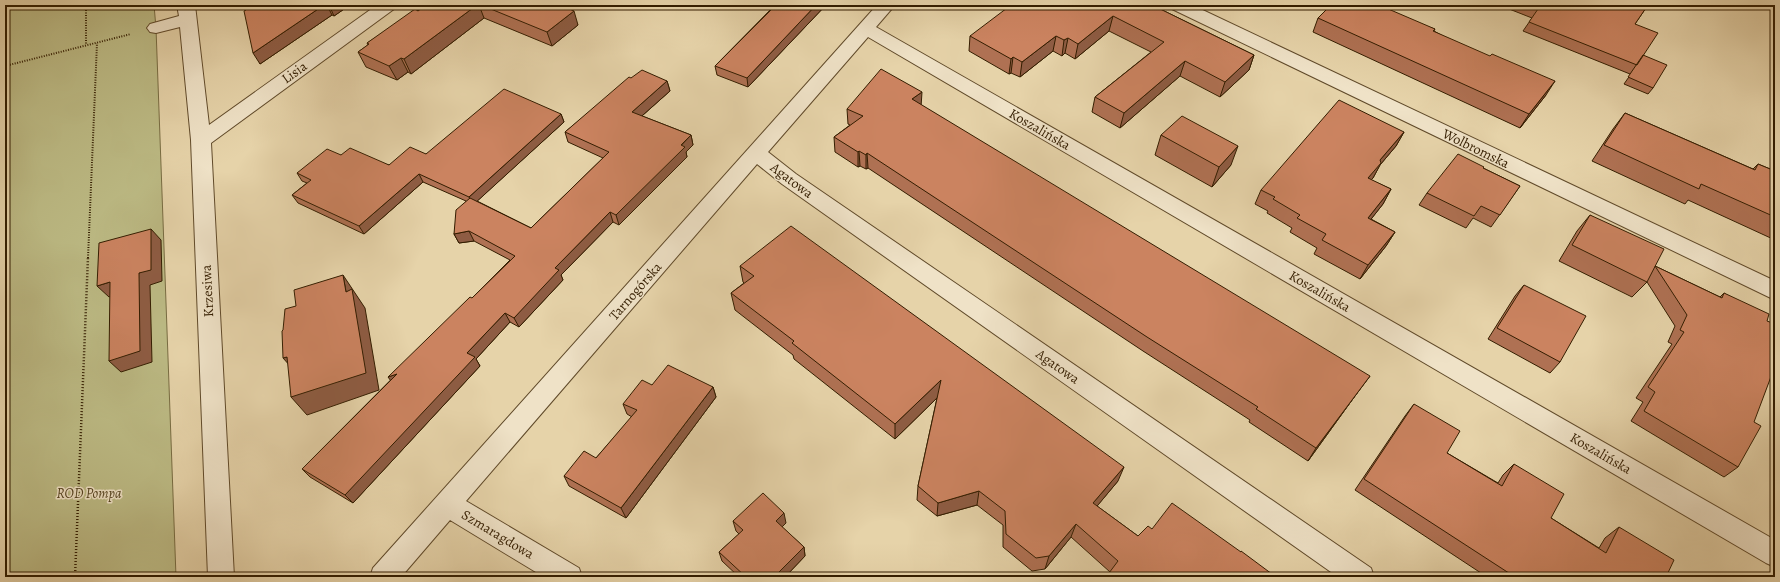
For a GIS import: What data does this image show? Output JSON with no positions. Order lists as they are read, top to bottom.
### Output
{
  "streets": {
    "street": [
      "Lisia",
      "Koszalińska",
      "Wolbromska",
      "Agatowa",
      "Krzesiwa",
      "Tarnogórska",
      "Szmaragdowa"
    ]
  },
  "crossings": [
    ["Lisia", "Krzesiwa"],
    ["Koszalińska", "Tarnogórska"],
    ["Agatowa", "Tarnogórska"],
    ["Tarnogórska", "Szmaragdowa"]
  ],
  "parks": ["ROD Pompa"]
}
